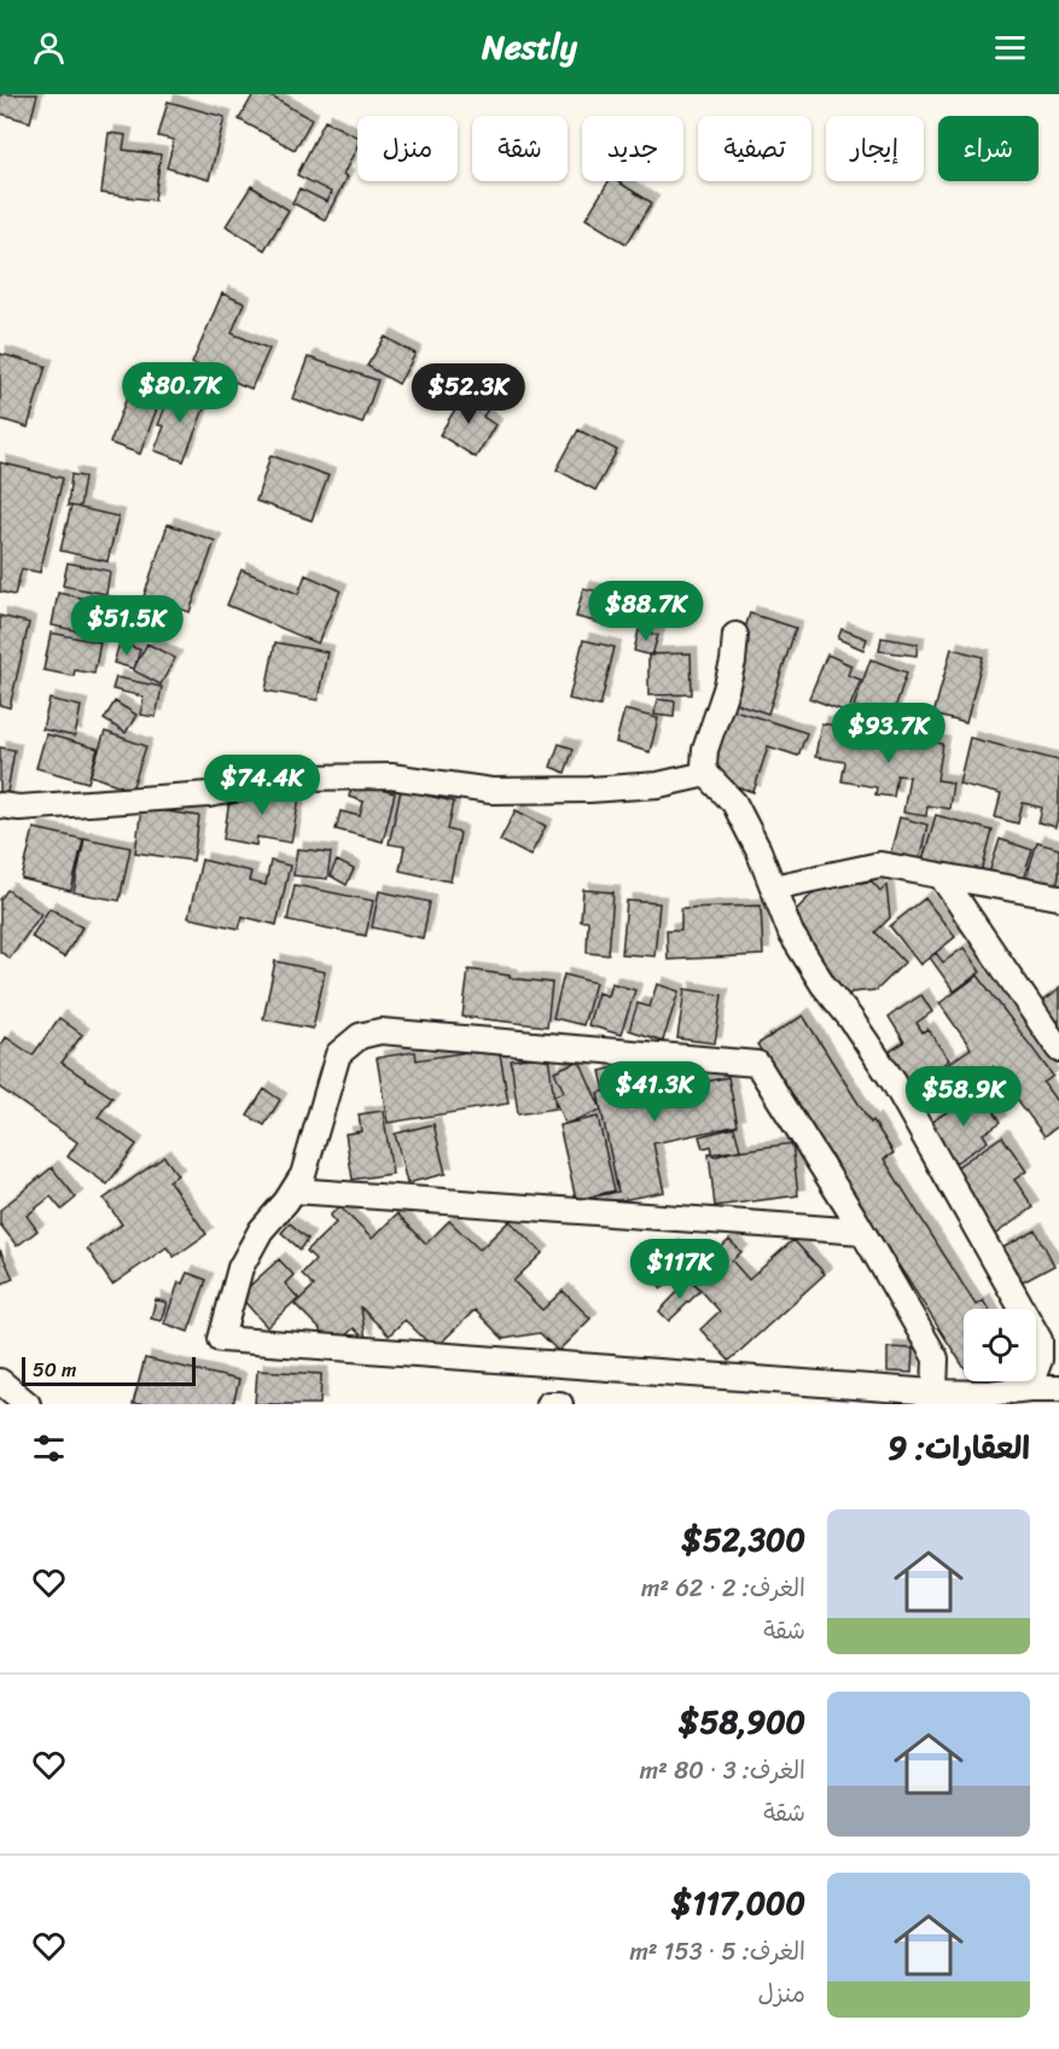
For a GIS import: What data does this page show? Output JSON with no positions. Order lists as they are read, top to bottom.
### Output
{
  "scale_bar": "50 m",
  "page": {
    "header": "Nestly",
    "chip": [
      "شراء",
      "إيجار",
      "تصفية",
      "جديد",
      "شقة",
      "منزل"
    ],
    "price": [
      "$80.7K",
      "$52.3K",
      "$88.7K",
      "$51.5K",
      "$93.7K",
      "$74.4K",
      "$41.3K",
      "$58.9K",
      "$117K"
    ],
    "scale": "50 m",
    "heading": "العقارات: 9",
    "list": [
      {
        "name": "$52,300",
        "note": "الغرف: 2 · 62 m² · شقة"
      },
      {
        "name": "$58,900",
        "note": "الغرف: 3 · 80 m² · شقة"
      },
      {
        "name": "$117,000",
        "note": "الغرف: 5 · 153 m² · منزل"
      }
    ]
  }
}
